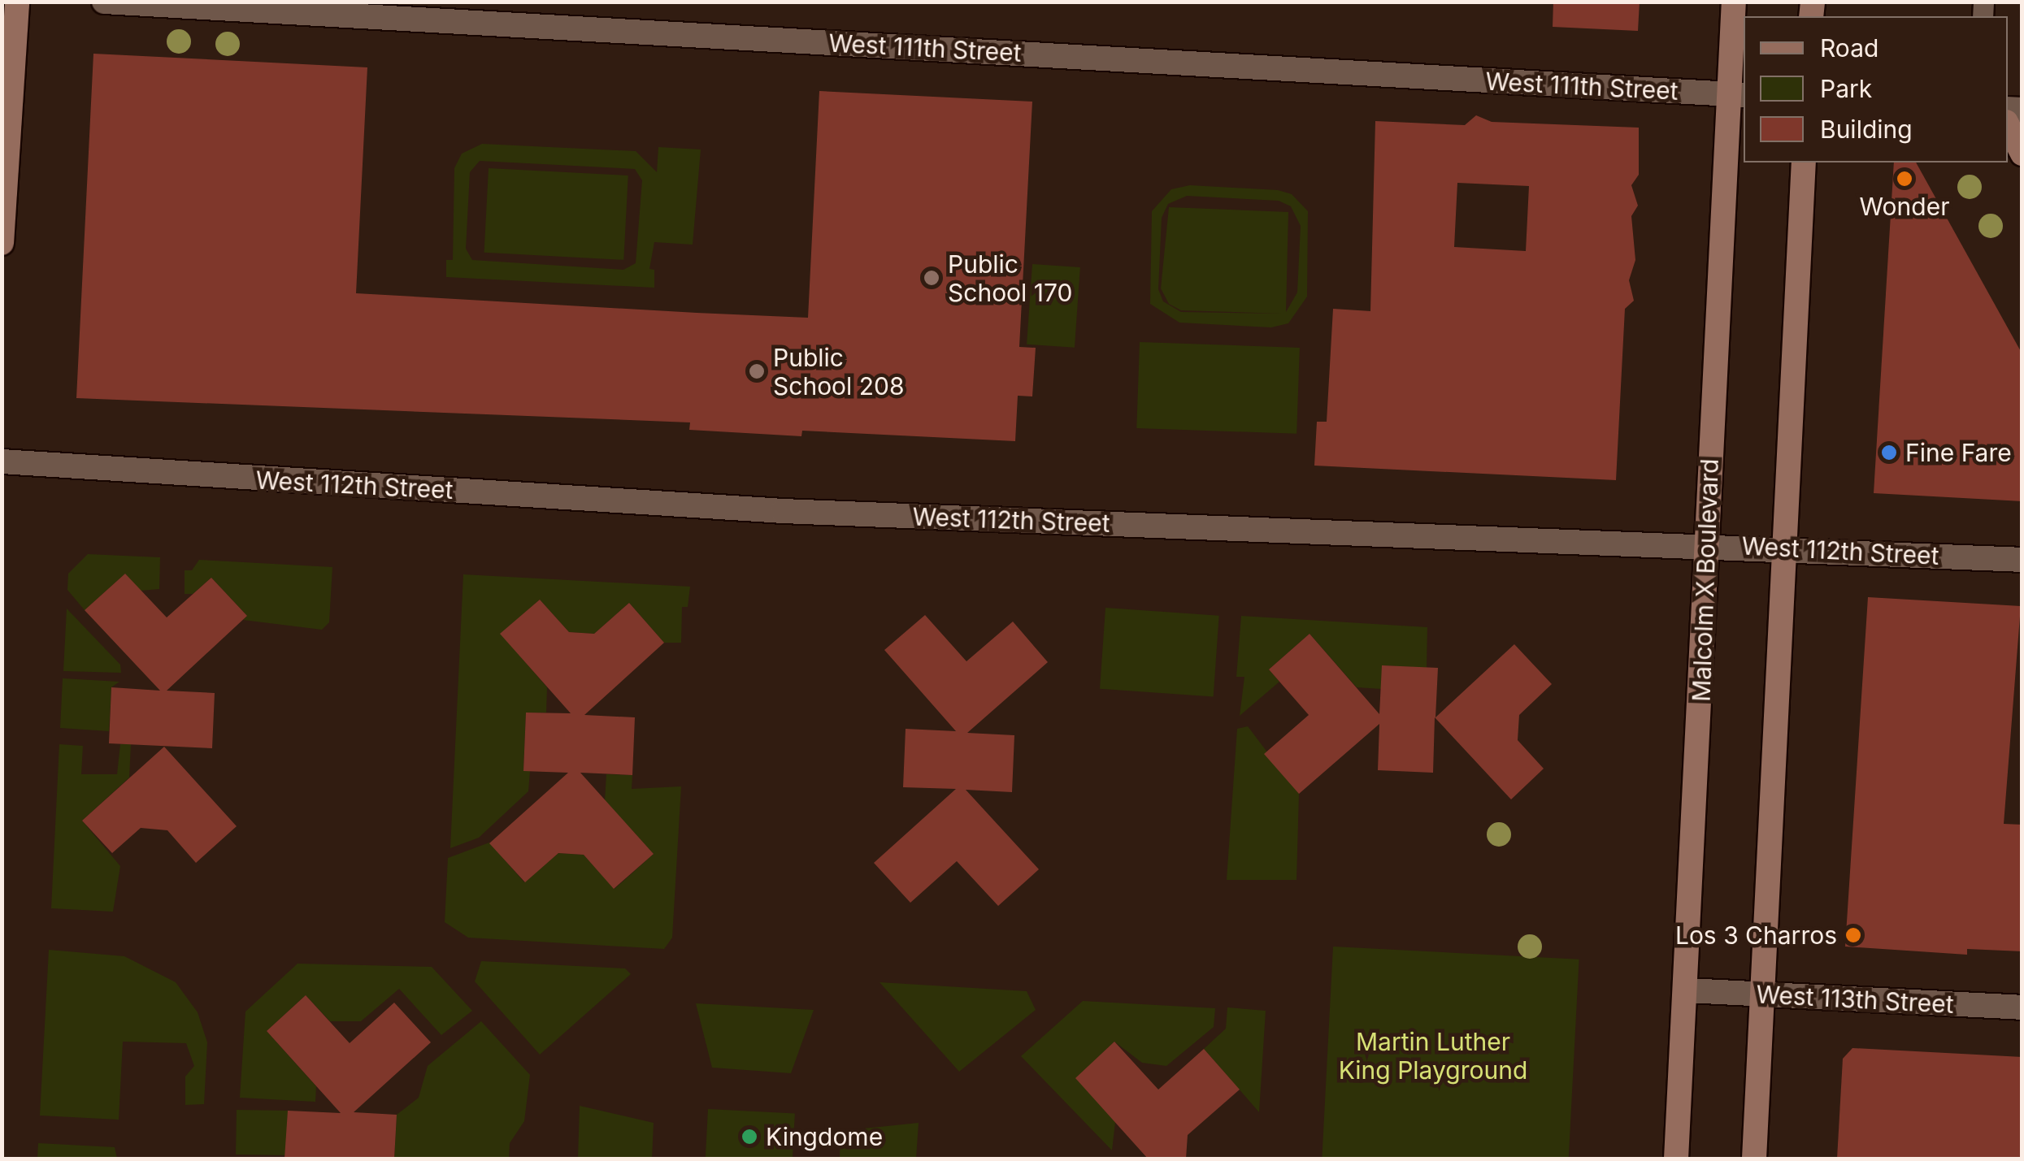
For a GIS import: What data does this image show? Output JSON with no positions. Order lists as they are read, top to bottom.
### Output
{
  "streets": {
    "main road": ["Malcolm X Boulevard"],
    "street": ["West 111th Street", "West 112th Street", "West 113th Street"]
  },
  "crossings": [
    ["West 111th Street", "Malcolm X Boulevard"],
    ["West 112th Street", "Malcolm X Boulevard"],
    ["Malcolm X Boulevard", "West 113th Street"]
  ],
  "parks": ["Martin Luther King Playground"],
  "places": [
    "Wonder",
    "Public School 170",
    "Public School 208",
    "Fine Fare",
    "Los 3 Charros",
    "Kingdome"
  ],
  "legend": ["Road", "Park", "Building"]
}
